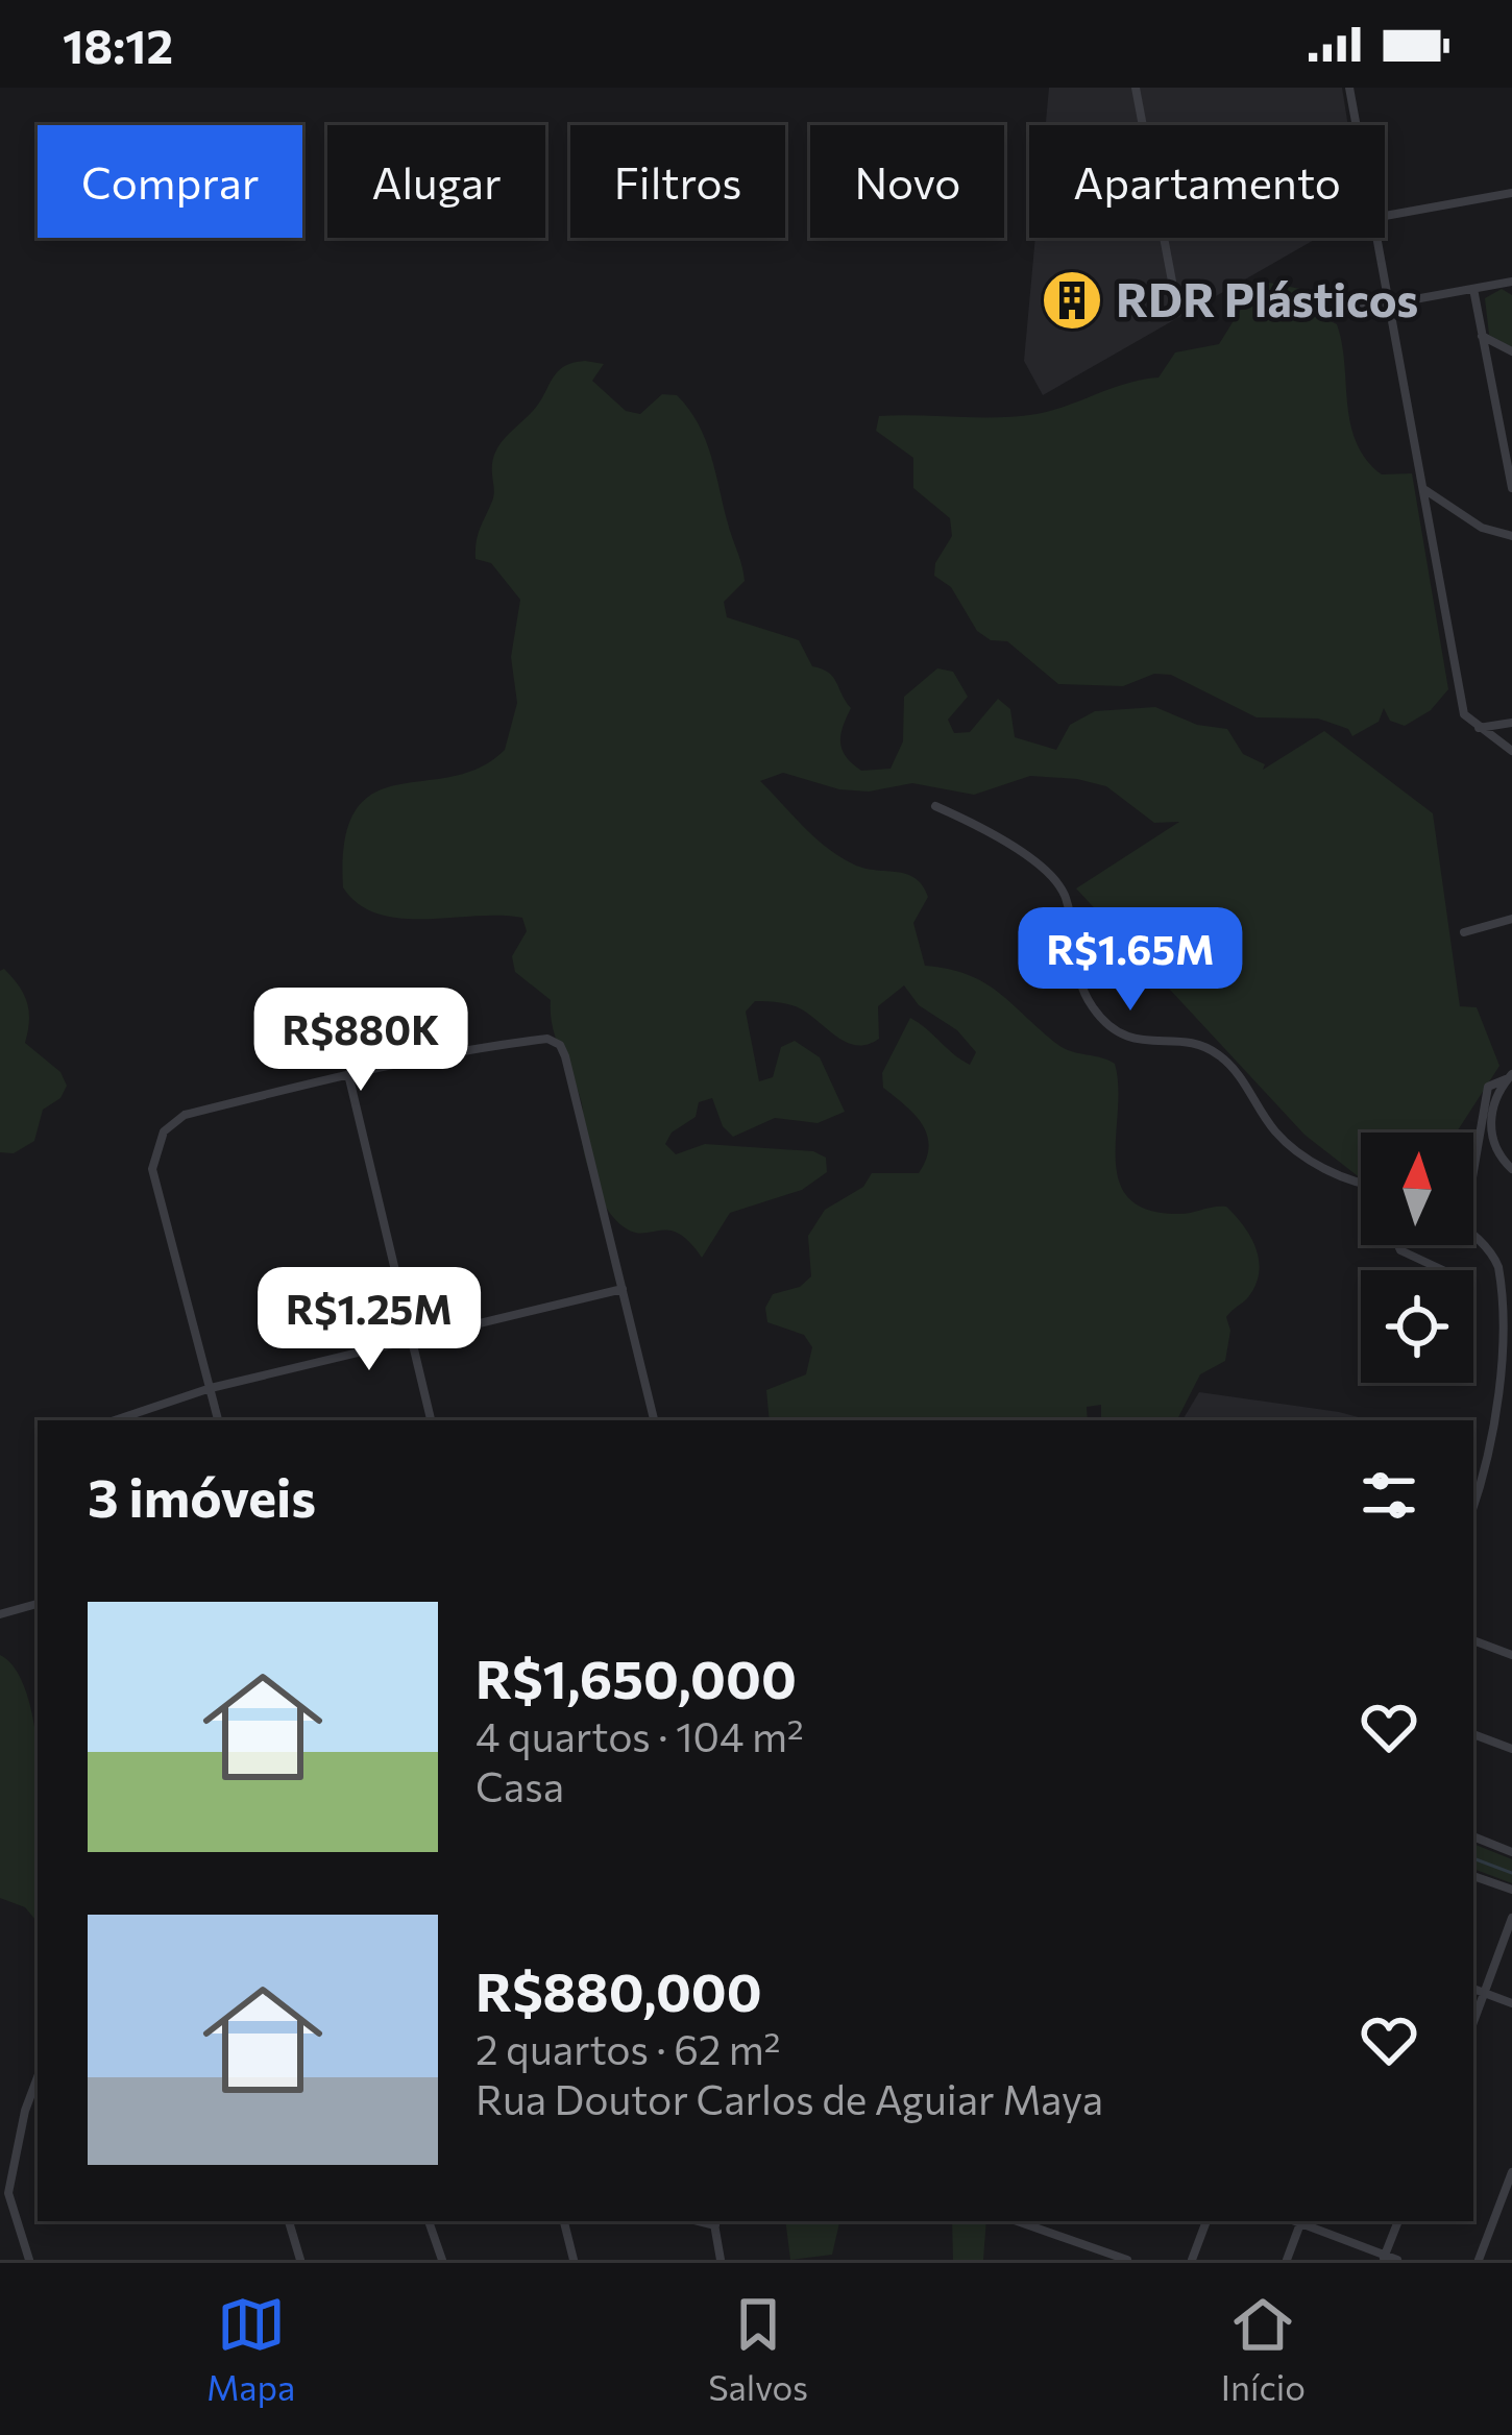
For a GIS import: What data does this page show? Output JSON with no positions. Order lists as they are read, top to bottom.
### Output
{
  "places": {
    "building": ["RDR Plásticos"]
  },
  "north": "top",
  "page": {
    "status": "18:12",
    "chip": [
      "Comprar",
      "Alugar",
      "Filtros",
      "Novo",
      "Apartamento"
    ],
    "price": ["R$1.65M", "R$880K", "R$1.25M"],
    "heading": "3 imóveis",
    "list": [
      {
        "name": "R$1,650,000",
        "note": "4 quartos · 104 m² · Casa"
      },
      {
        "name": "R$880,000",
        "note": "2 quartos · 62 m² · Rua Doutor Carlos de Aguiar Maya"
      }
    ],
    "tabs": ["Mapa", "Salvos", "Início"]
  }
}
